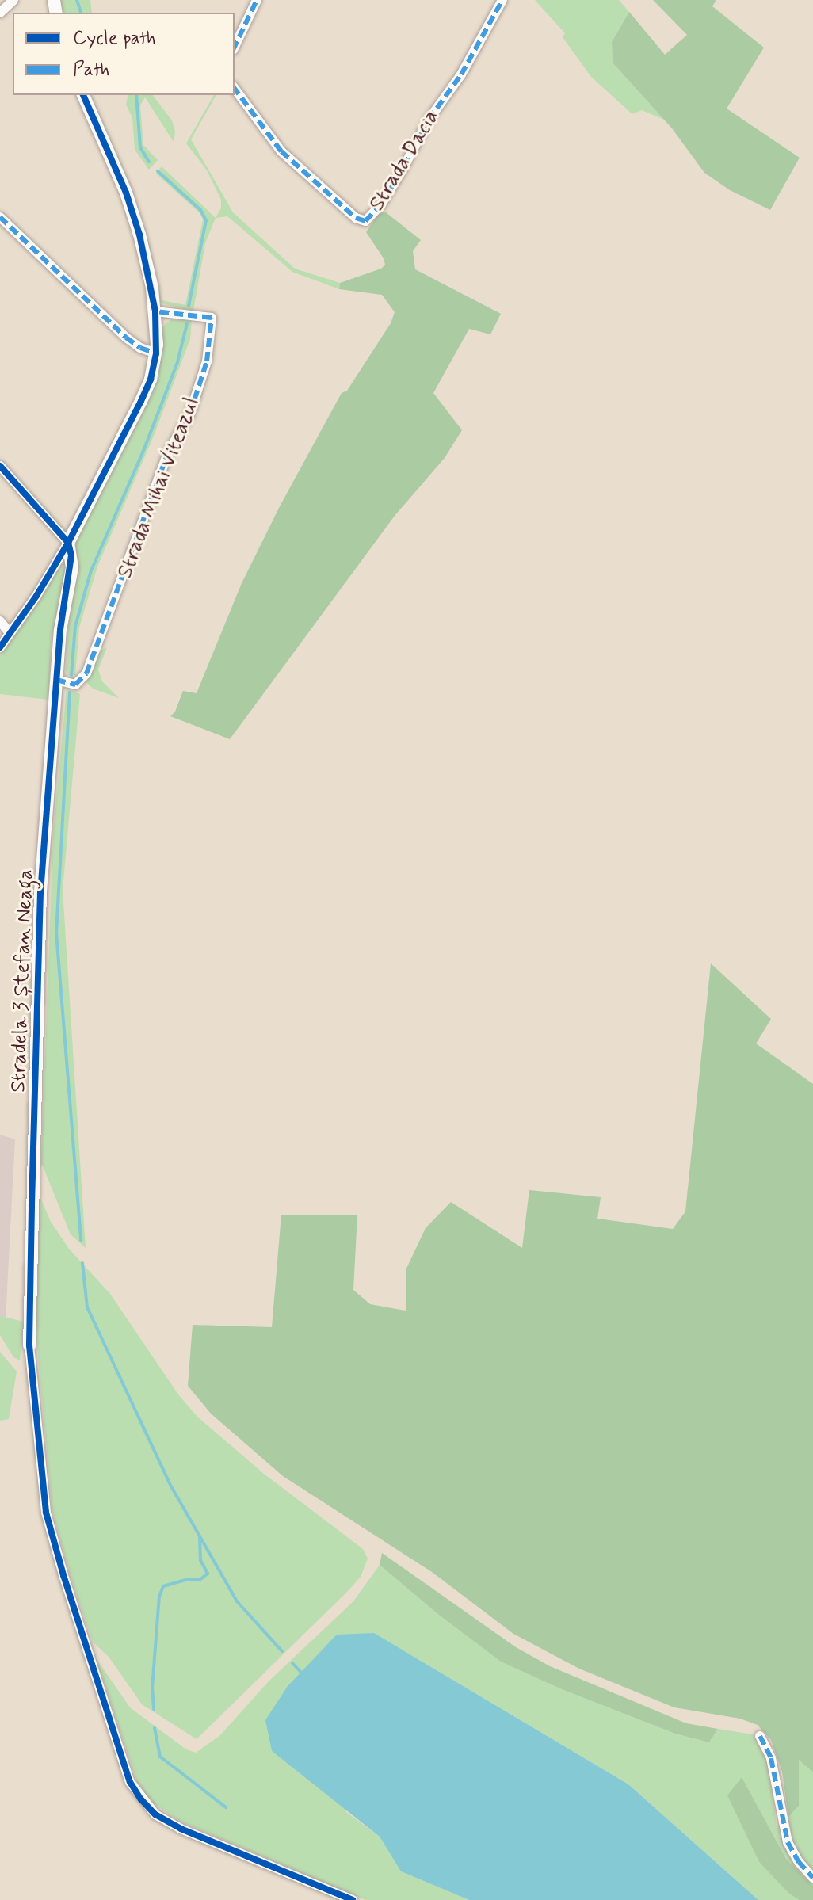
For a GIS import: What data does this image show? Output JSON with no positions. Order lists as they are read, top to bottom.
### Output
{
  "streets": {
    "street": ["Strada Dacia", "Strada Mihai Viteazul", "Stradela 3 Ștefan Neaga"]
  },
  "crossings": [
    ["Strada Mihai Viteazul", "Stradela 3 Ștefan Neaga"]
  ],
  "legend": ["Cycle path", "Path"]
}
